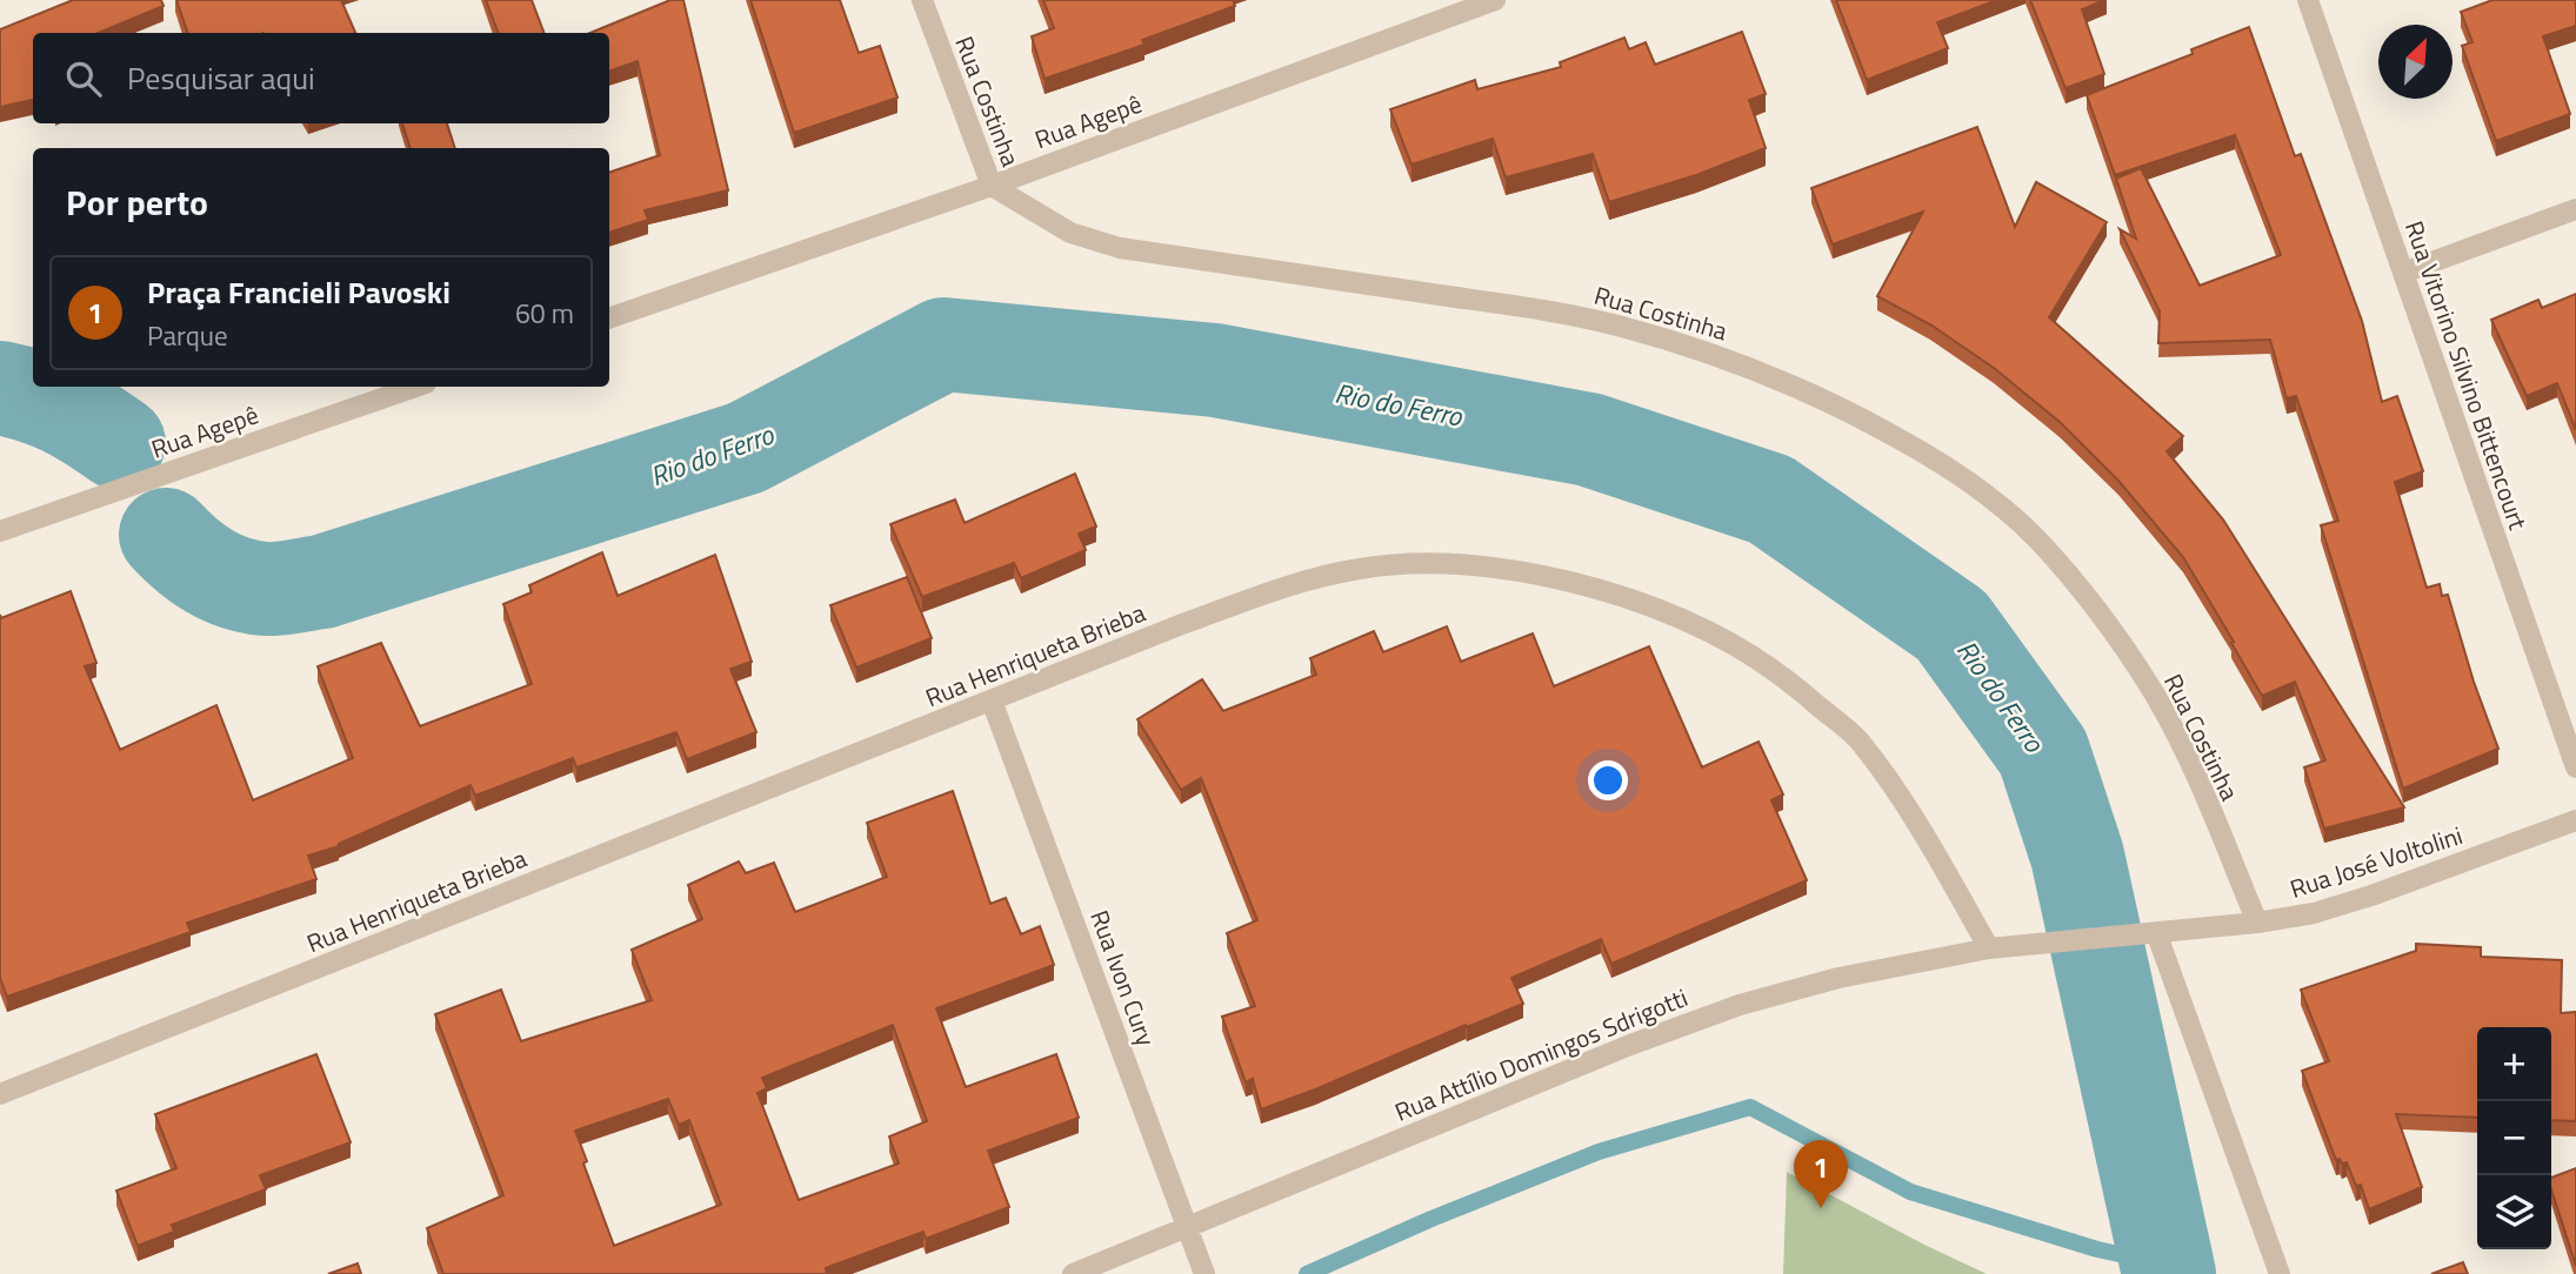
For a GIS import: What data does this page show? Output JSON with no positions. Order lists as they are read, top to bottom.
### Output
{
  "streets": {
    "street": [
      "Rua Costinha",
      "Rua Agepê",
      "Rua Vitorino Silvino Bittencourt",
      "Rua Henriqueta Brieba",
      "Rua José Voltolini",
      "Rua Ivon Cury",
      "Rua Attílio Domingos Sdrigotti"
    ]
  },
  "crossings": [
    ["Rua Costinha", "Rua Agepê"],
    ["Rua Costinha", "Rua José Voltolini"],
    ["Rua Henriqueta Brieba", "Rua Ivon Cury"],
    ["Rua Henriqueta Brieba", "Rua Attílio Domingos Sdrigotti"],
    ["Rua José Voltolini", "Rua Attílio Domingos Sdrigotti"],
    ["Rua Ivon Cury", "Rua Attílio Domingos Sdrigotti"]
  ],
  "water": ["Rio do Ferro"],
  "north": "top right",
  "page": {
    "search": "Pesquisar aqui",
    "heading": "Por perto",
    "list": [
      {
        "mark": "1",
        "name": "Praça Francieli Pavoski",
        "note": "Parque",
        "value": "60 m"
      }
    ],
    "map_buttons": ["+", "−"],
    "pins": "1"
  }
}
